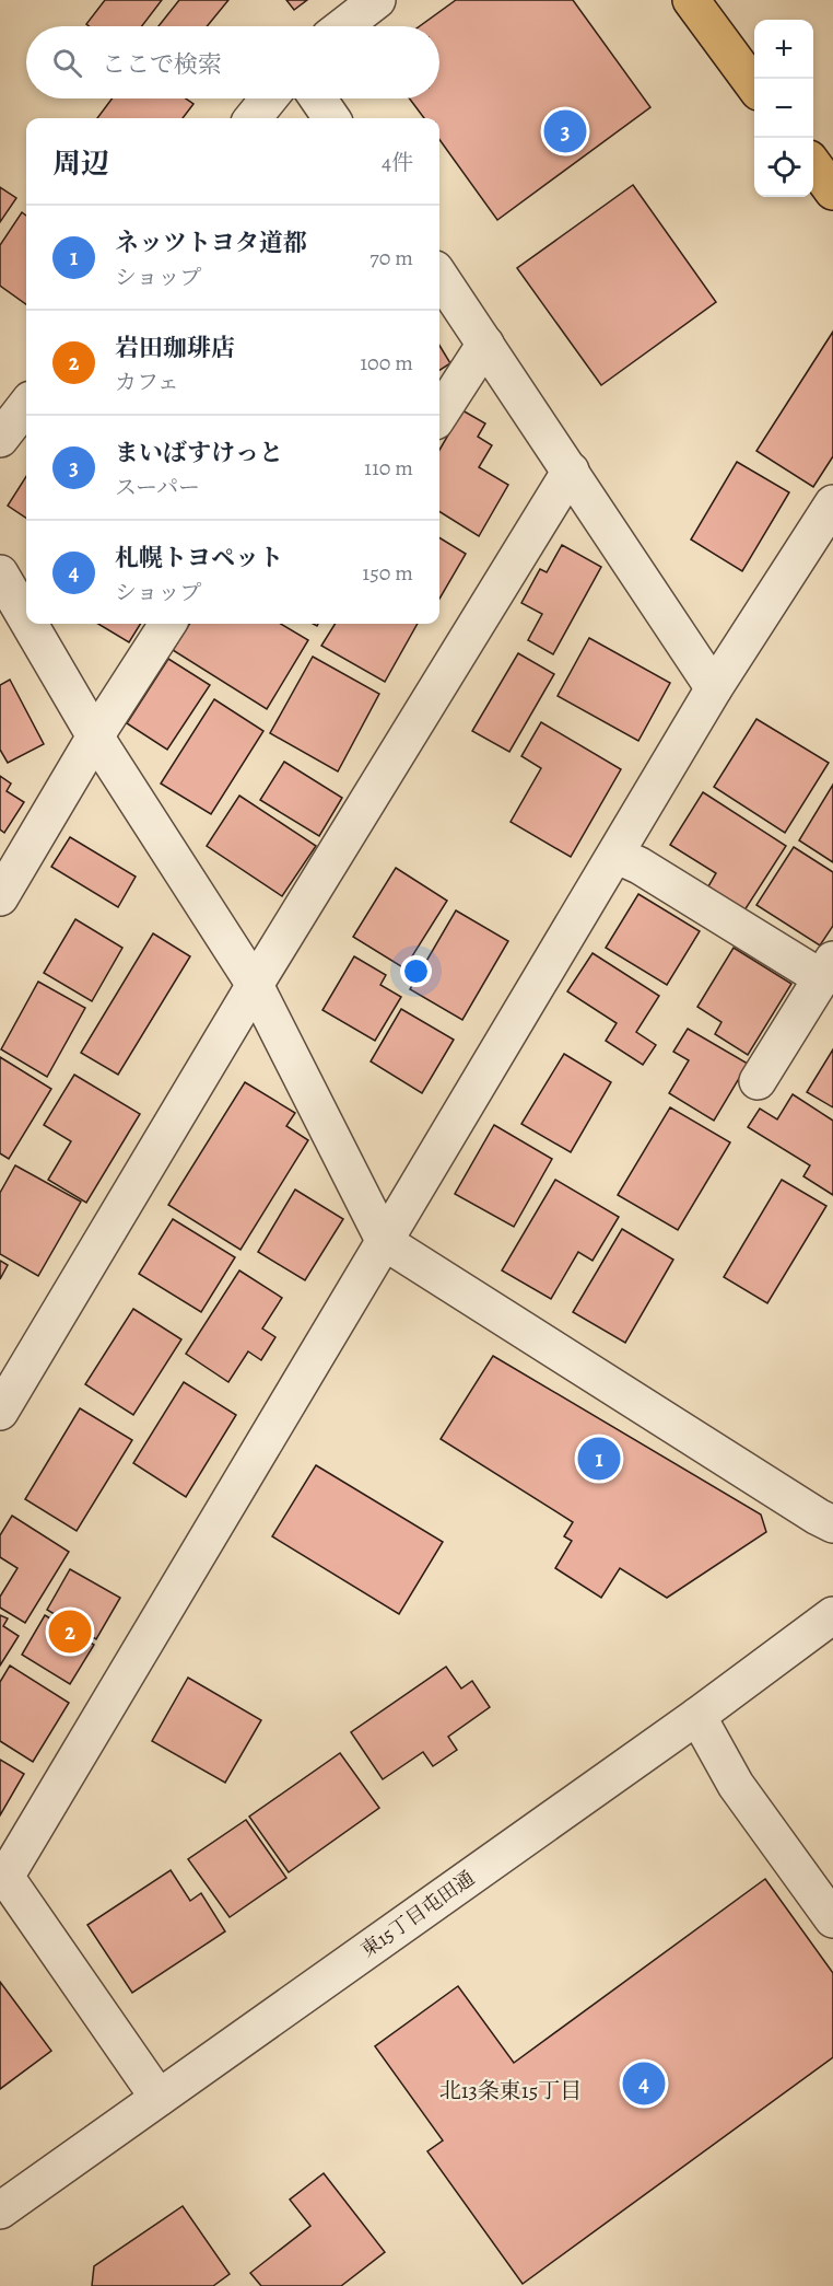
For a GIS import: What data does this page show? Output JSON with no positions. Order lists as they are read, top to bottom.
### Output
{
  "streets": {
    "street": ["東15丁目屯田通"]
  },
  "districts": ["北13条東15丁目"],
  "page": {
    "map_buttons": ["+", "−"],
    "search": "ここで検索",
    "pins": [
      "3",
      "1",
      "2",
      "4"
    ],
    "heading": ["周辺", "4件"],
    "list": [
      {
        "mark": "1",
        "name": "ネッツトヨタ道都",
        "note": "ショップ",
        "value": "70 m"
      },
      {
        "mark": "2",
        "name": "岩田珈琲店",
        "note": "カフェ",
        "value": "100 m"
      },
      {
        "mark": "3",
        "name": "まいばすけっと",
        "note": "スーパー",
        "value": "110 m"
      },
      {
        "mark": "4",
        "name": "札幌トヨペット",
        "note": "ショップ",
        "value": "150 m"
      }
    ]
  }
}
